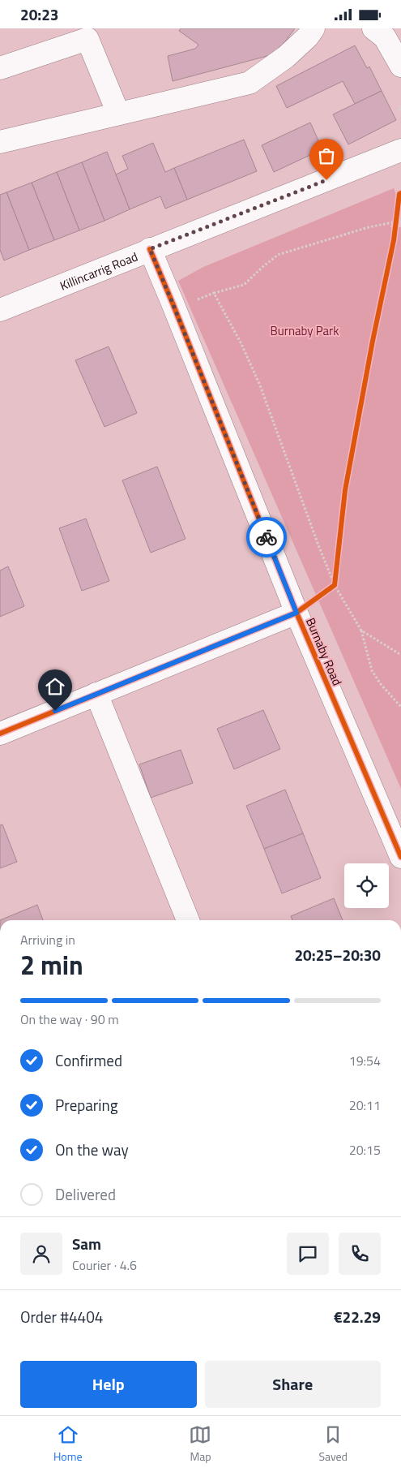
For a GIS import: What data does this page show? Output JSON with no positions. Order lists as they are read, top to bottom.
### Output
{
  "streets": {
    "street": ["Killincarrig Road", "Burnaby Road"]
  },
  "crossings": [
    ["Killincarrig Road", "Burnaby Road"]
  ],
  "parks": ["Burnaby Park"],
  "page": {
    "status": "20:23",
    "heading": ["2 min", "Arriving in", "20:25–20:30"],
    "panel": [
      "Sam",
      "Courier · 4.6",
      "Order #4404",
      "€22.29"
    ],
    "bar": "On the way · 90 m",
    "list": [
      ["Confirmed", "19:54"],
      ["Preparing", "20:11"],
      ["On the way", "20:15"],
      "Delivered"
    ],
    "buttons": ["Help", "Share"],
    "tabs": ["Home", "Map", "Saved"]
  }
}
